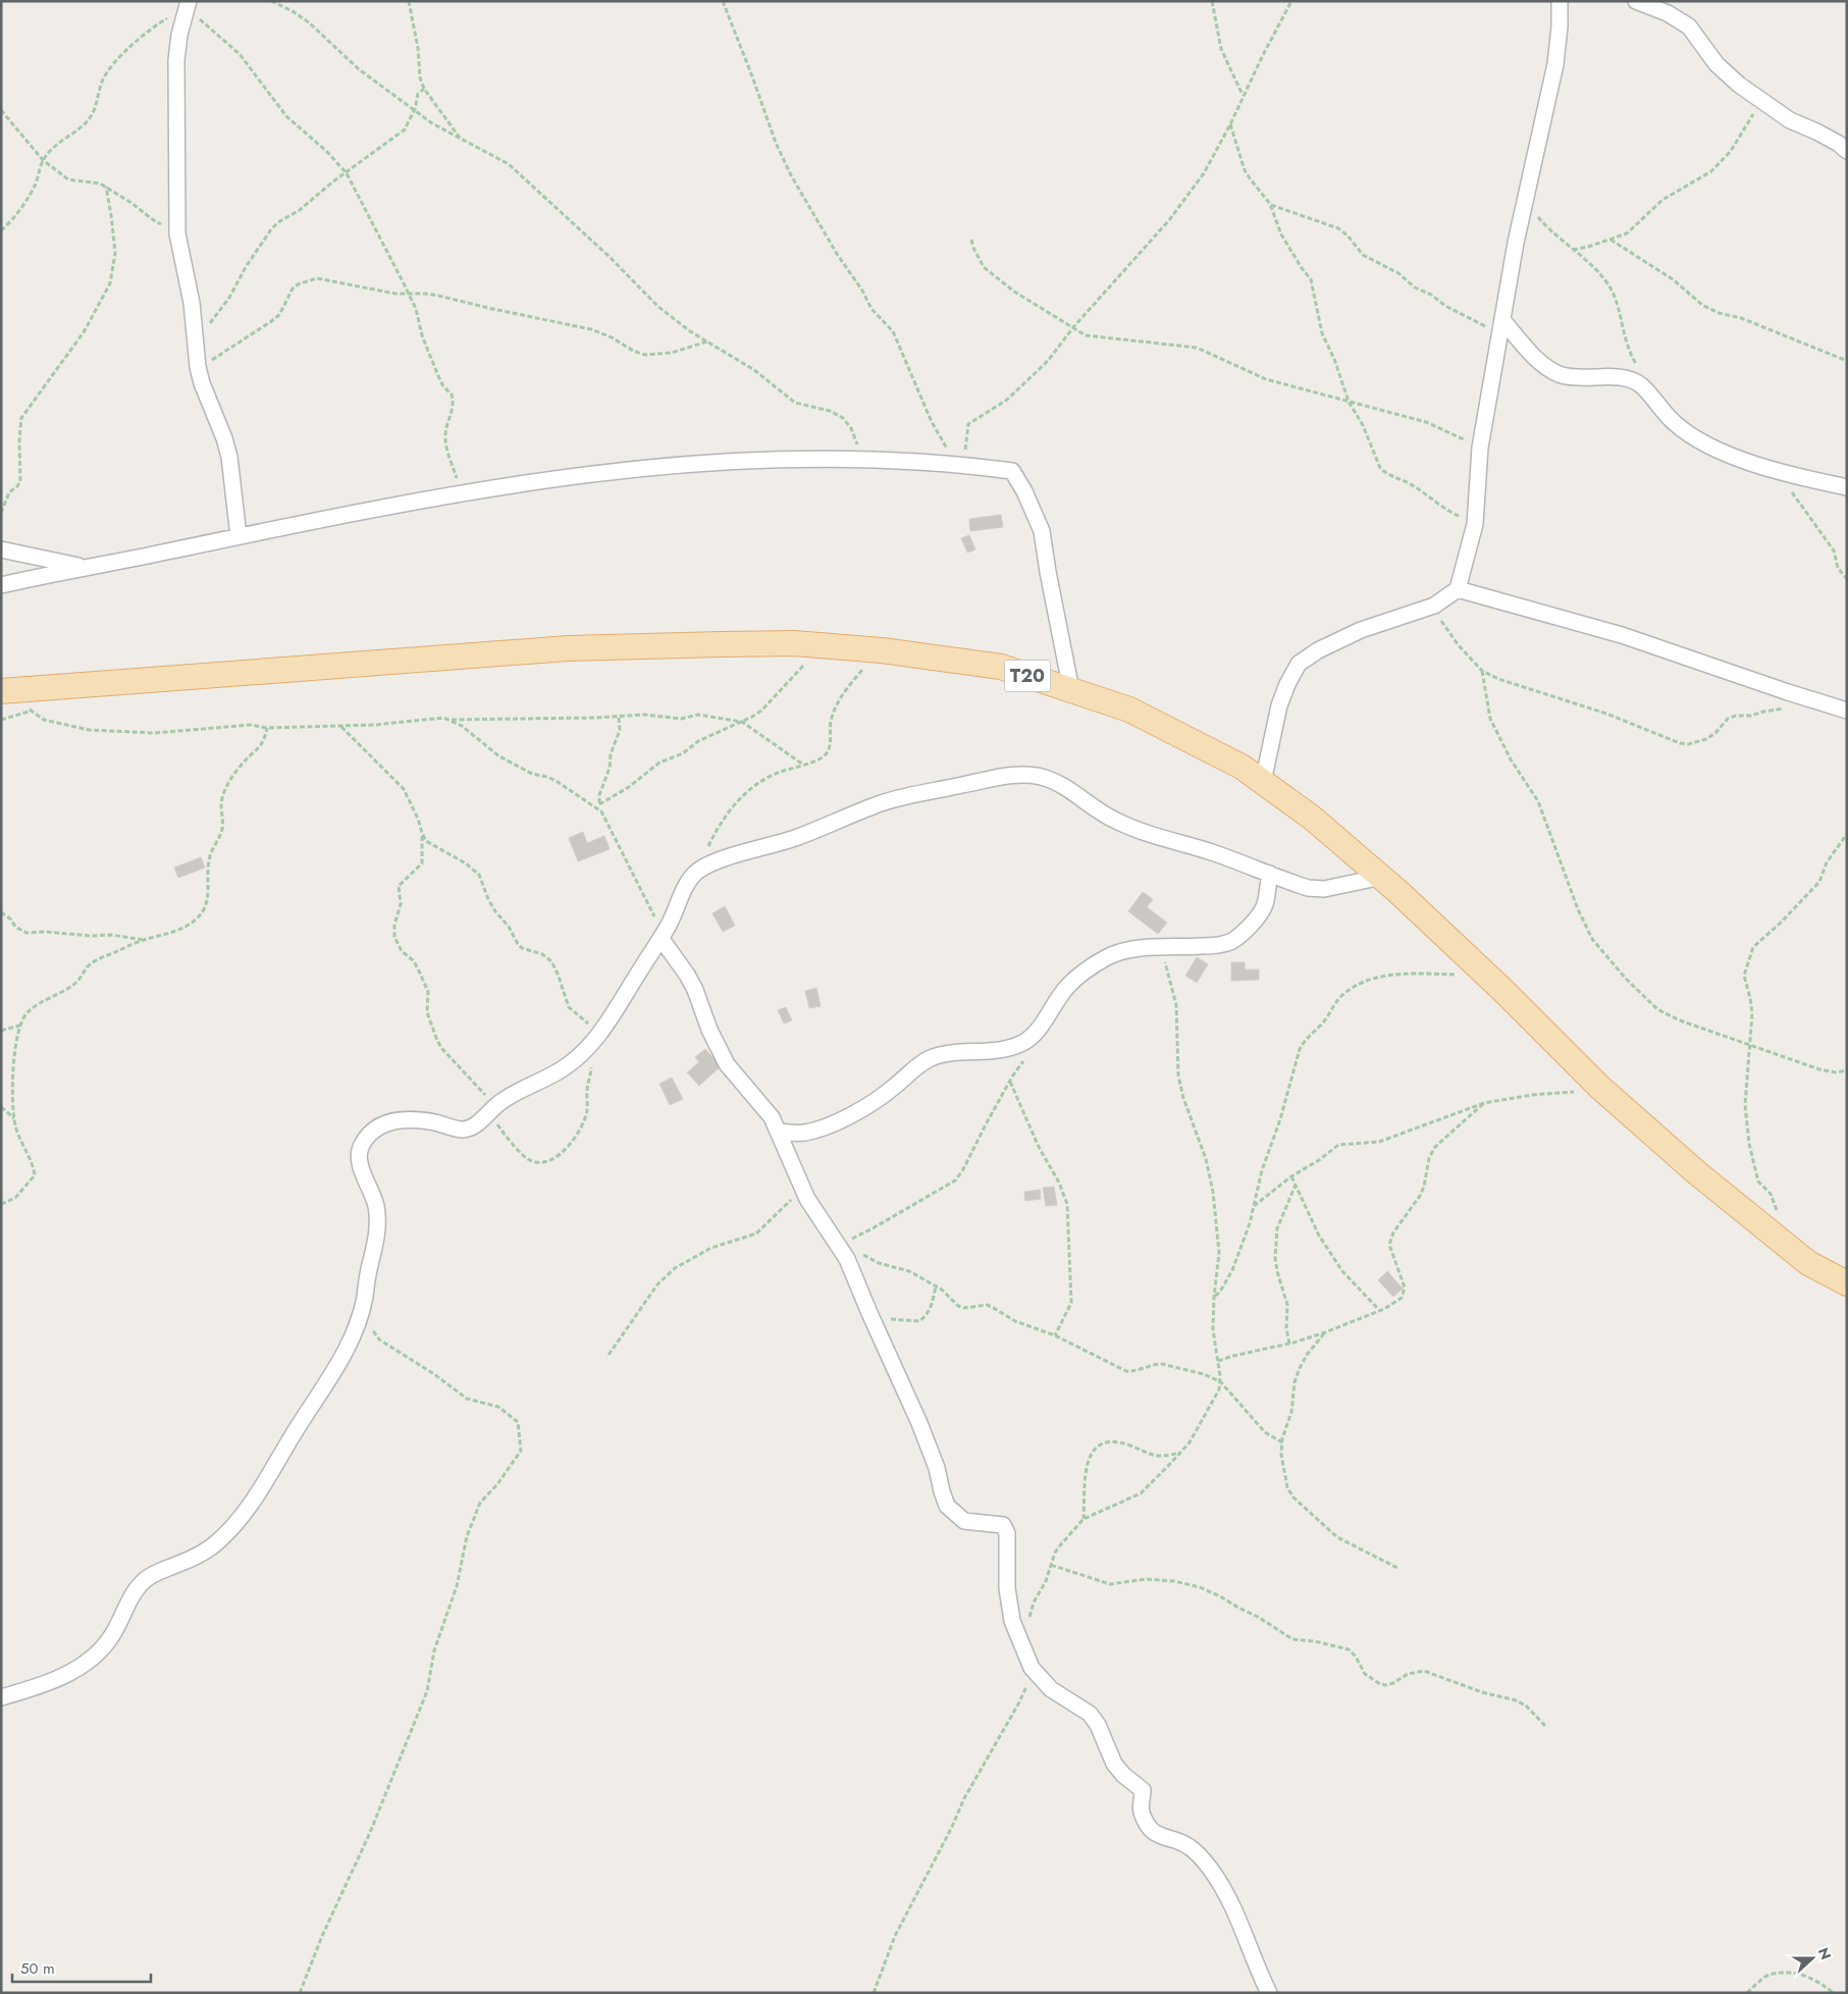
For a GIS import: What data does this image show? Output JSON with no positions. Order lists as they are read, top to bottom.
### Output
{
  "streets": {
    "main road": ["T20"]
  },
  "scale_bar": "50 m",
  "north": "right"
}
